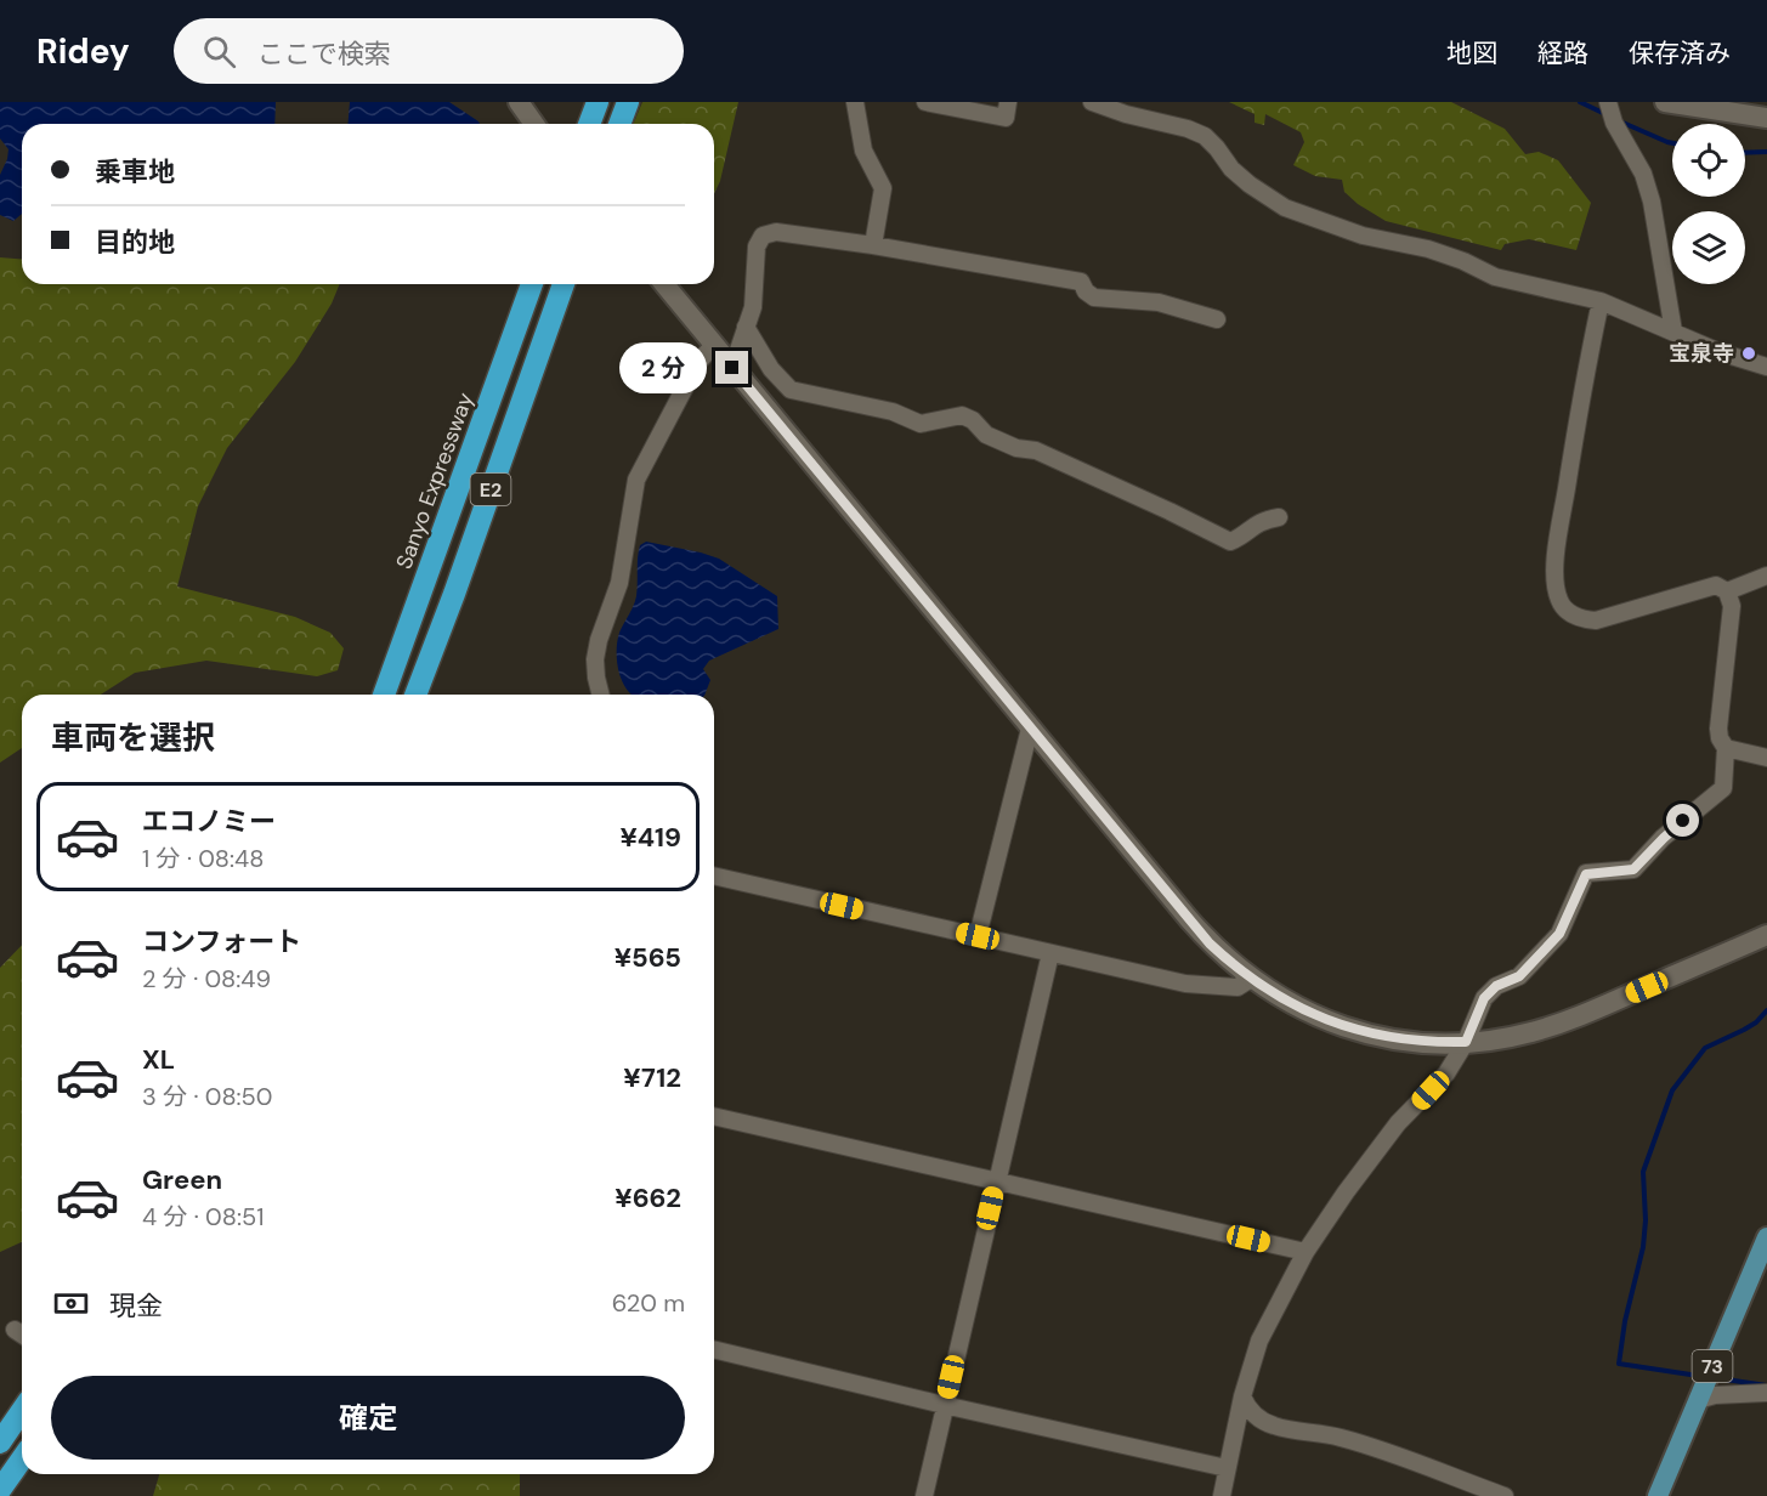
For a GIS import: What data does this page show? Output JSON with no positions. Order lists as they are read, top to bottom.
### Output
{
  "streets": {
    "highway": ["Sanyo Expressway", "E2"],
    "main road": ["73"]
  },
  "places": ["宝泉寺"],
  "page": {
    "header": "Ridey",
    "search": "ここで検索",
    "nav": ["地図", "経路", "保存済み"],
    "banner": ["乗車地", "目的地"],
    "bubble": "2 分",
    "heading": "車両を選択",
    "list": [
      {
        "name": "エコノミー",
        "note": "1 分 · 08:48",
        "value": "¥419"
      },
      {
        "name": "コンフォート",
        "note": "2 分 · 08:49",
        "value": "¥565"
      },
      {
        "name": "XL",
        "note": "3 分 · 08:50",
        "value": "¥712"
      },
      {
        "name": "Green",
        "note": "4 分 · 08:51",
        "value": "¥662"
      }
    ],
    "pay": ["現金", "620 m"],
    "buttons": "確定"
  }
}
